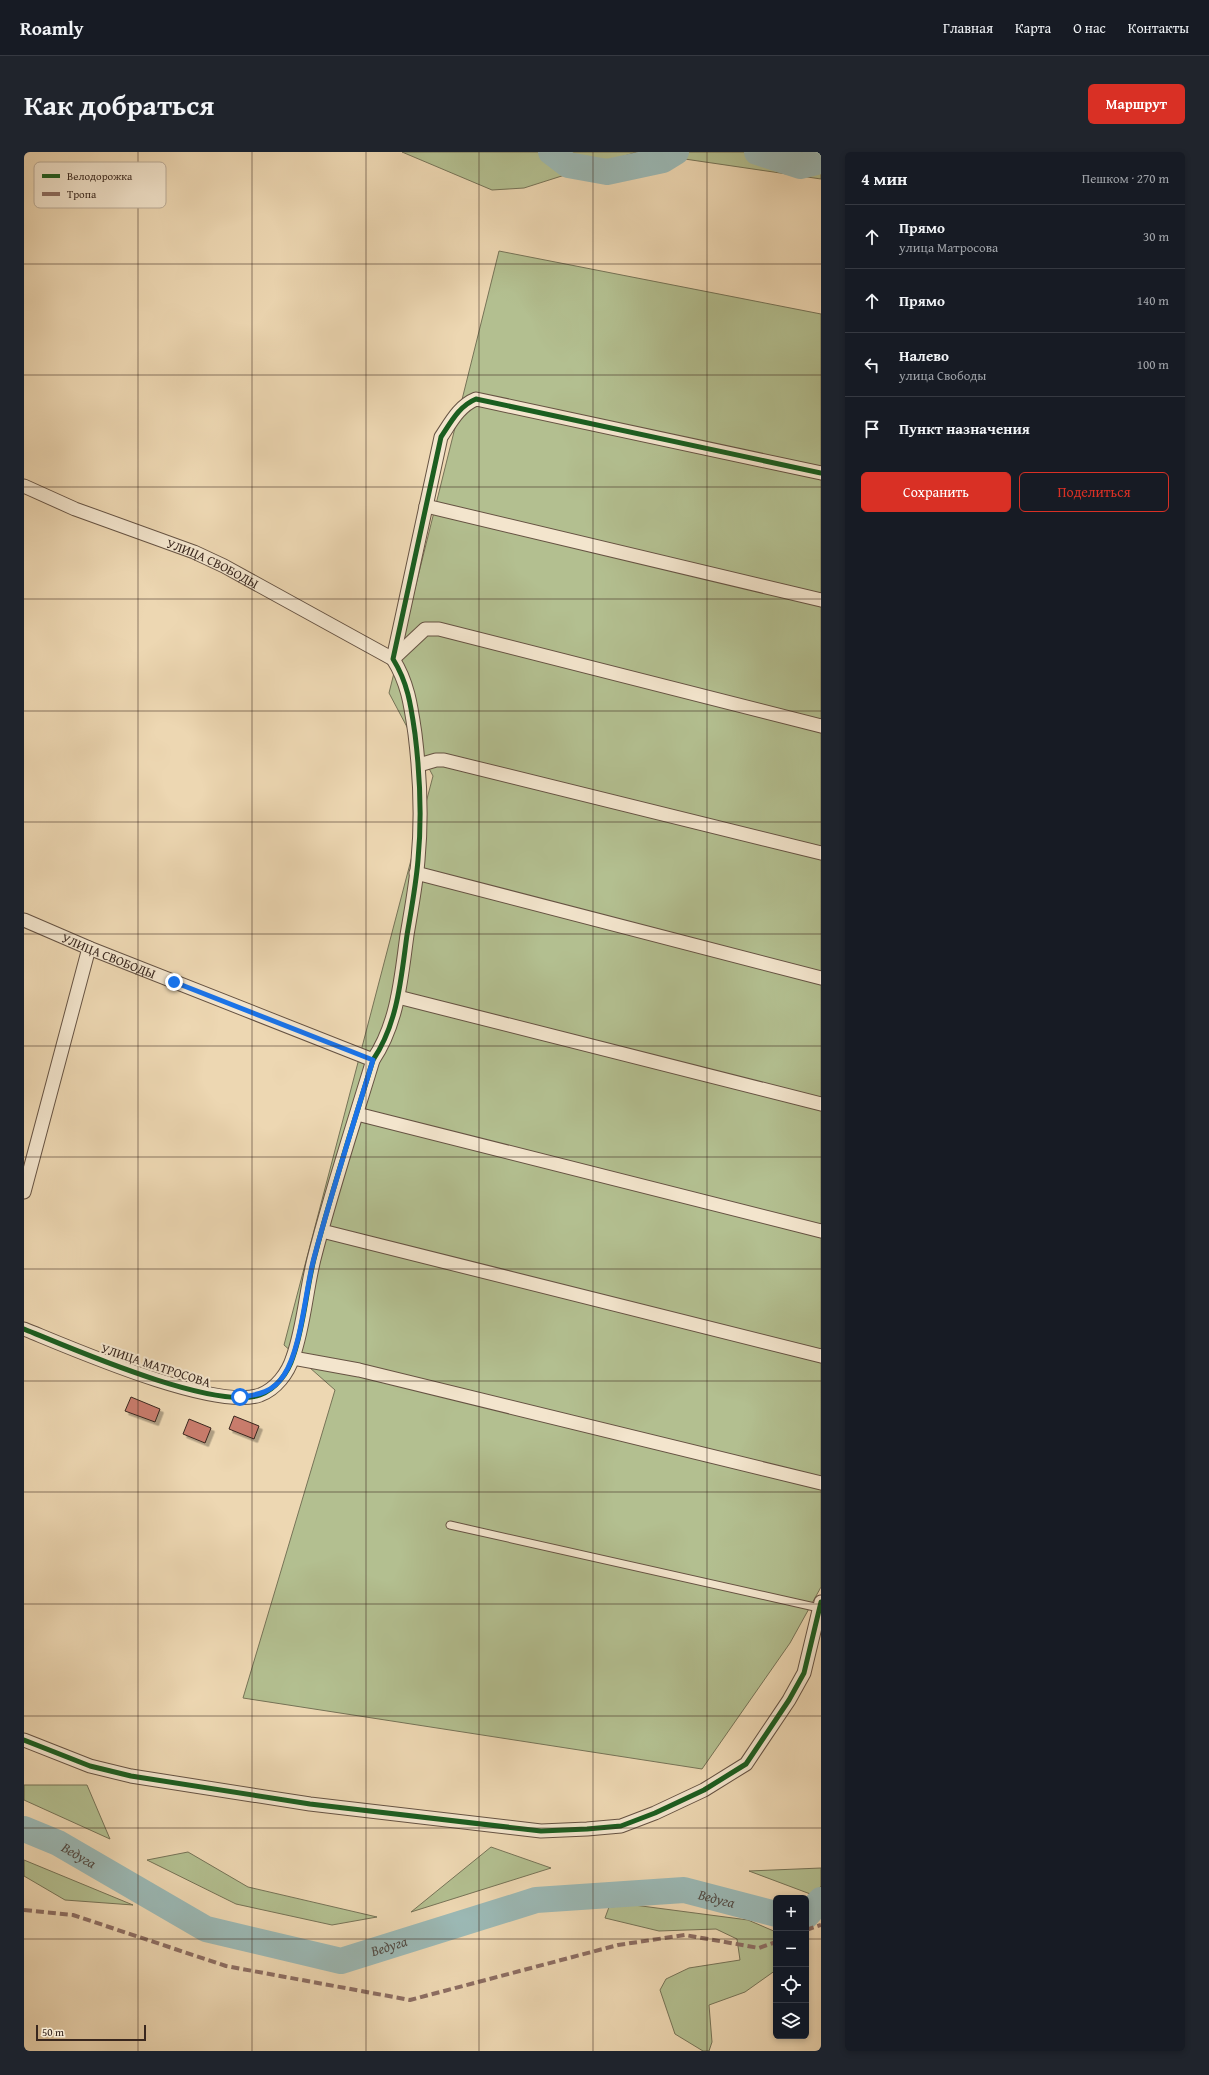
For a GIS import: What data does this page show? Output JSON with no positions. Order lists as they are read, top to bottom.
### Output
{
  "streets": {
    "street": ["УЛИЦА СВОБОДЫ", "УЛИЦА МАТРОСОВА"]
  },
  "crossings": [
    ["УЛИЦА СВОБОДЫ", "УЛИЦА МАТРОСОВА"]
  ],
  "water": ["Ведуга"],
  "legend": ["Велодорожка", "Тропа"],
  "scale_bar": "50 m",
  "page": {
    "header": "Roamly",
    "nav": [
      "Главная",
      "Карта",
      "О нас",
      "Контакты"
    ],
    "title": "Как добраться",
    "buttons": [
      "Маршрут",
      ["Сохранить", "Поделиться"]
    ],
    "heading": ["4 мин", "Пешком · 270 m"],
    "list": [
      ["Прямо", "улица Матросова", "30 m"],
      ["Прямо", "140 m"],
      ["Налево", "улица Свободы", "100 m"],
      "Пункт назначения"
    ],
    "map_buttons": ["+", "−"],
    "scale": "50 m"
  }
}
